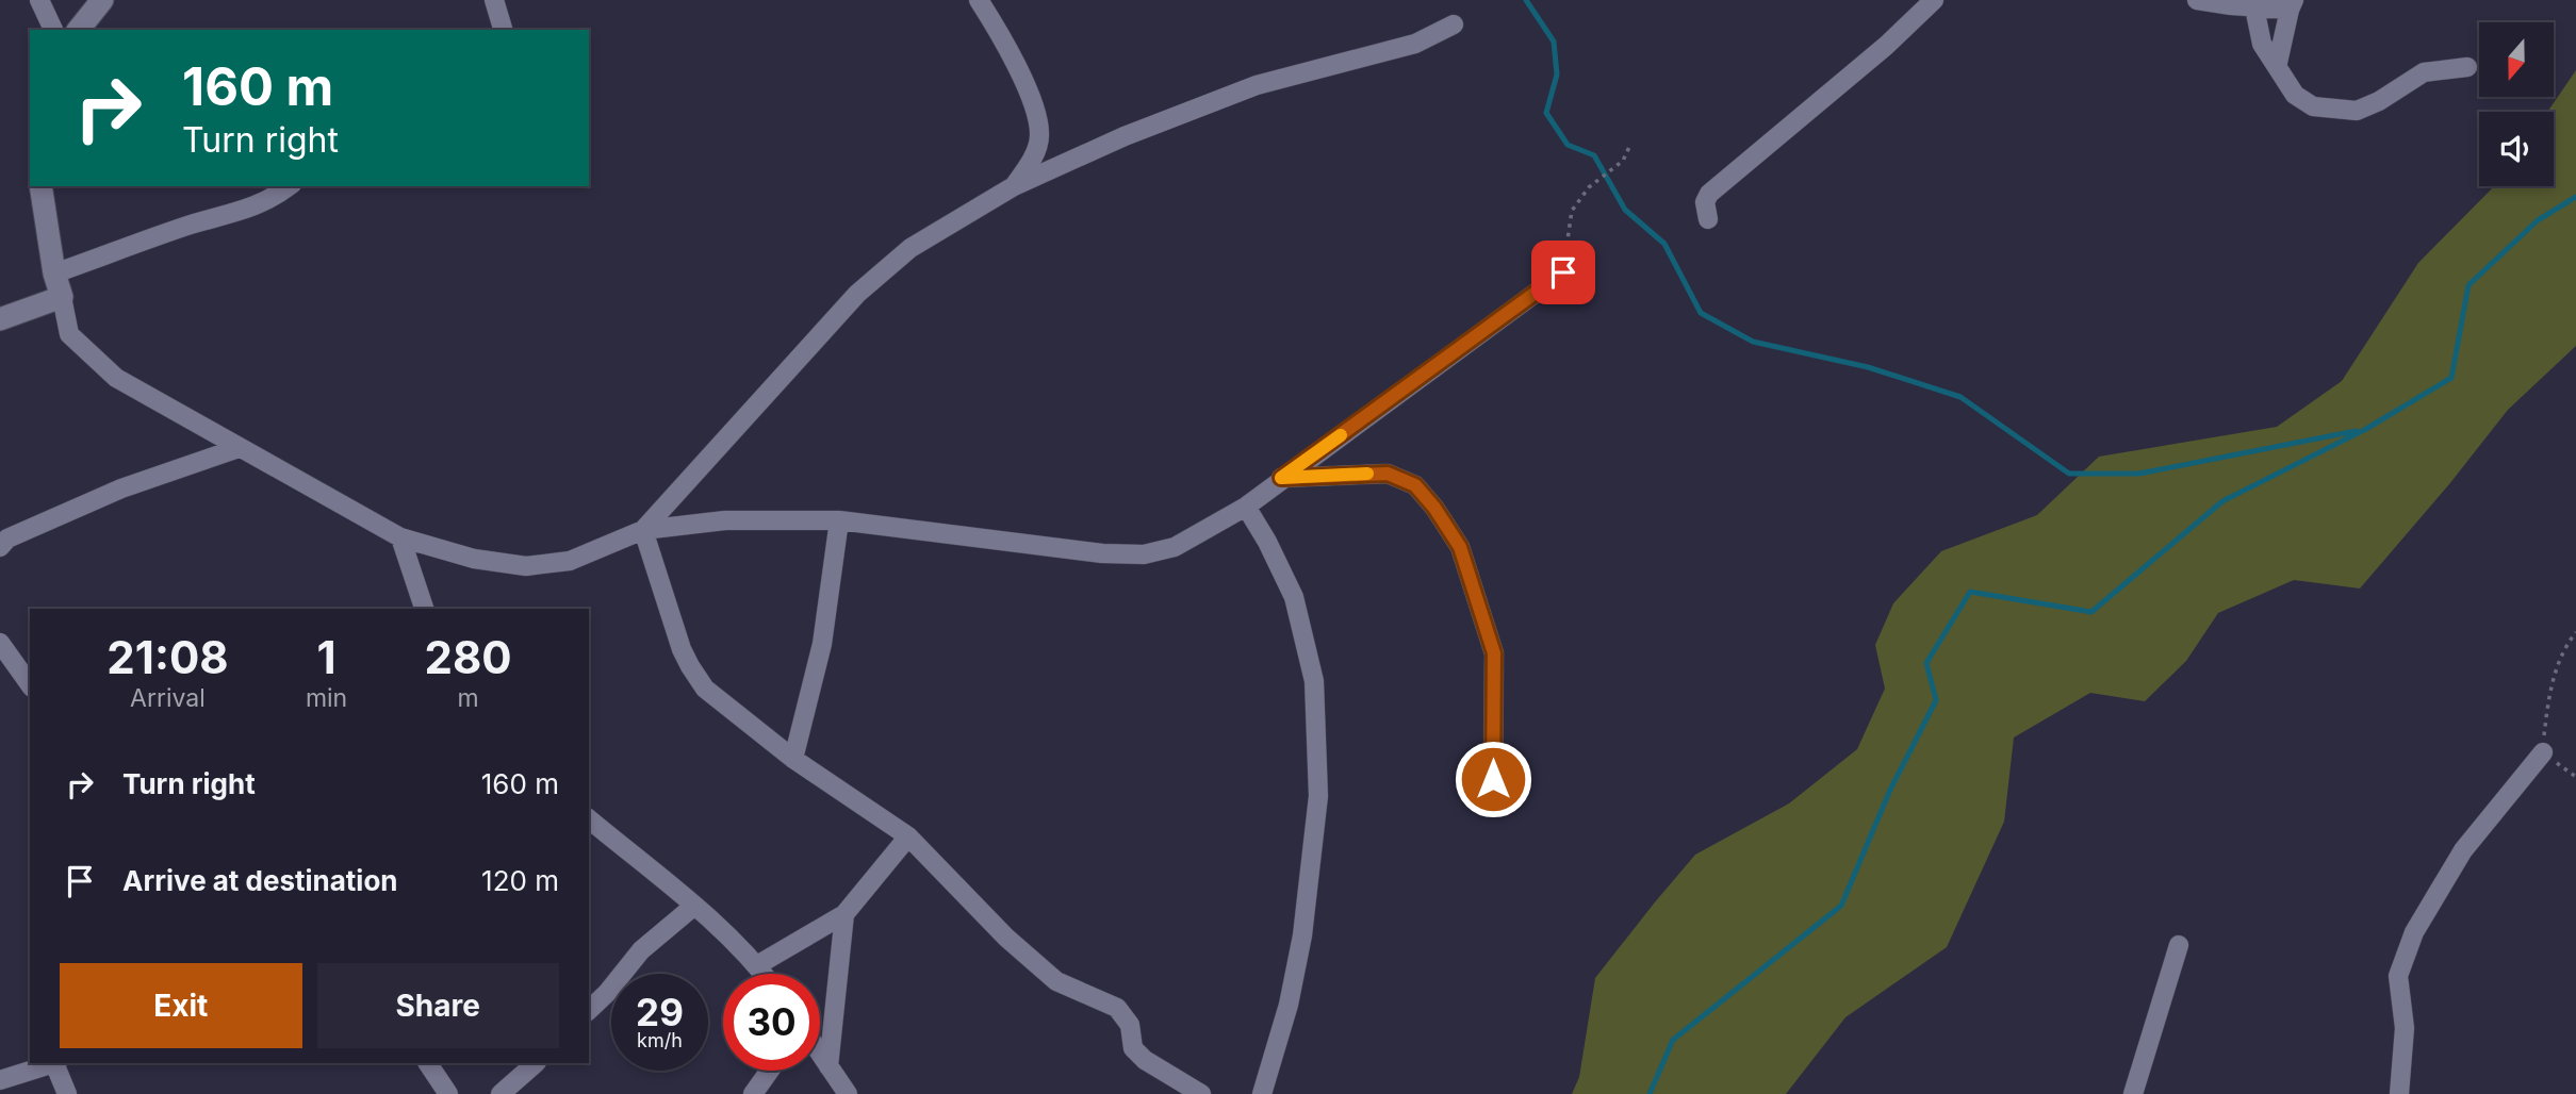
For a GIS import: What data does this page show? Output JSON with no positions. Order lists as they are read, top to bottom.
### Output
{
  "north": "bottom",
  "page": {
    "turn": ["160 m", "Turn right"],
    "eta": [
      "21:08",
      "Arrival",
      "1",
      "min",
      "280",
      "m"
    ],
    "list": [
      {
        "name": "Turn right",
        "value": "160 m"
      },
      {
        "name": "Arrive at destination",
        "value": "120 m"
      }
    ],
    "buttons": ["Exit", "Share"],
    "speed": "29 km/h",
    "limit": "30"
  }
}
